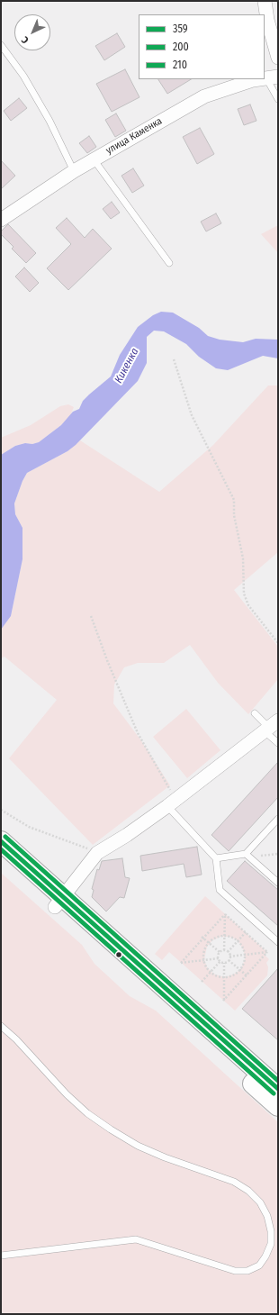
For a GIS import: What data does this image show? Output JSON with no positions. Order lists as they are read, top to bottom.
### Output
{
  "streets": {
    "street": ["улица Каменка"]
  },
  "water": ["Кикенка"],
  "lines": ["transit line 210", "transit line 359", "transit line 200"],
  "legend": ["359", "200", "210"],
  "north": "bottom left"
}
